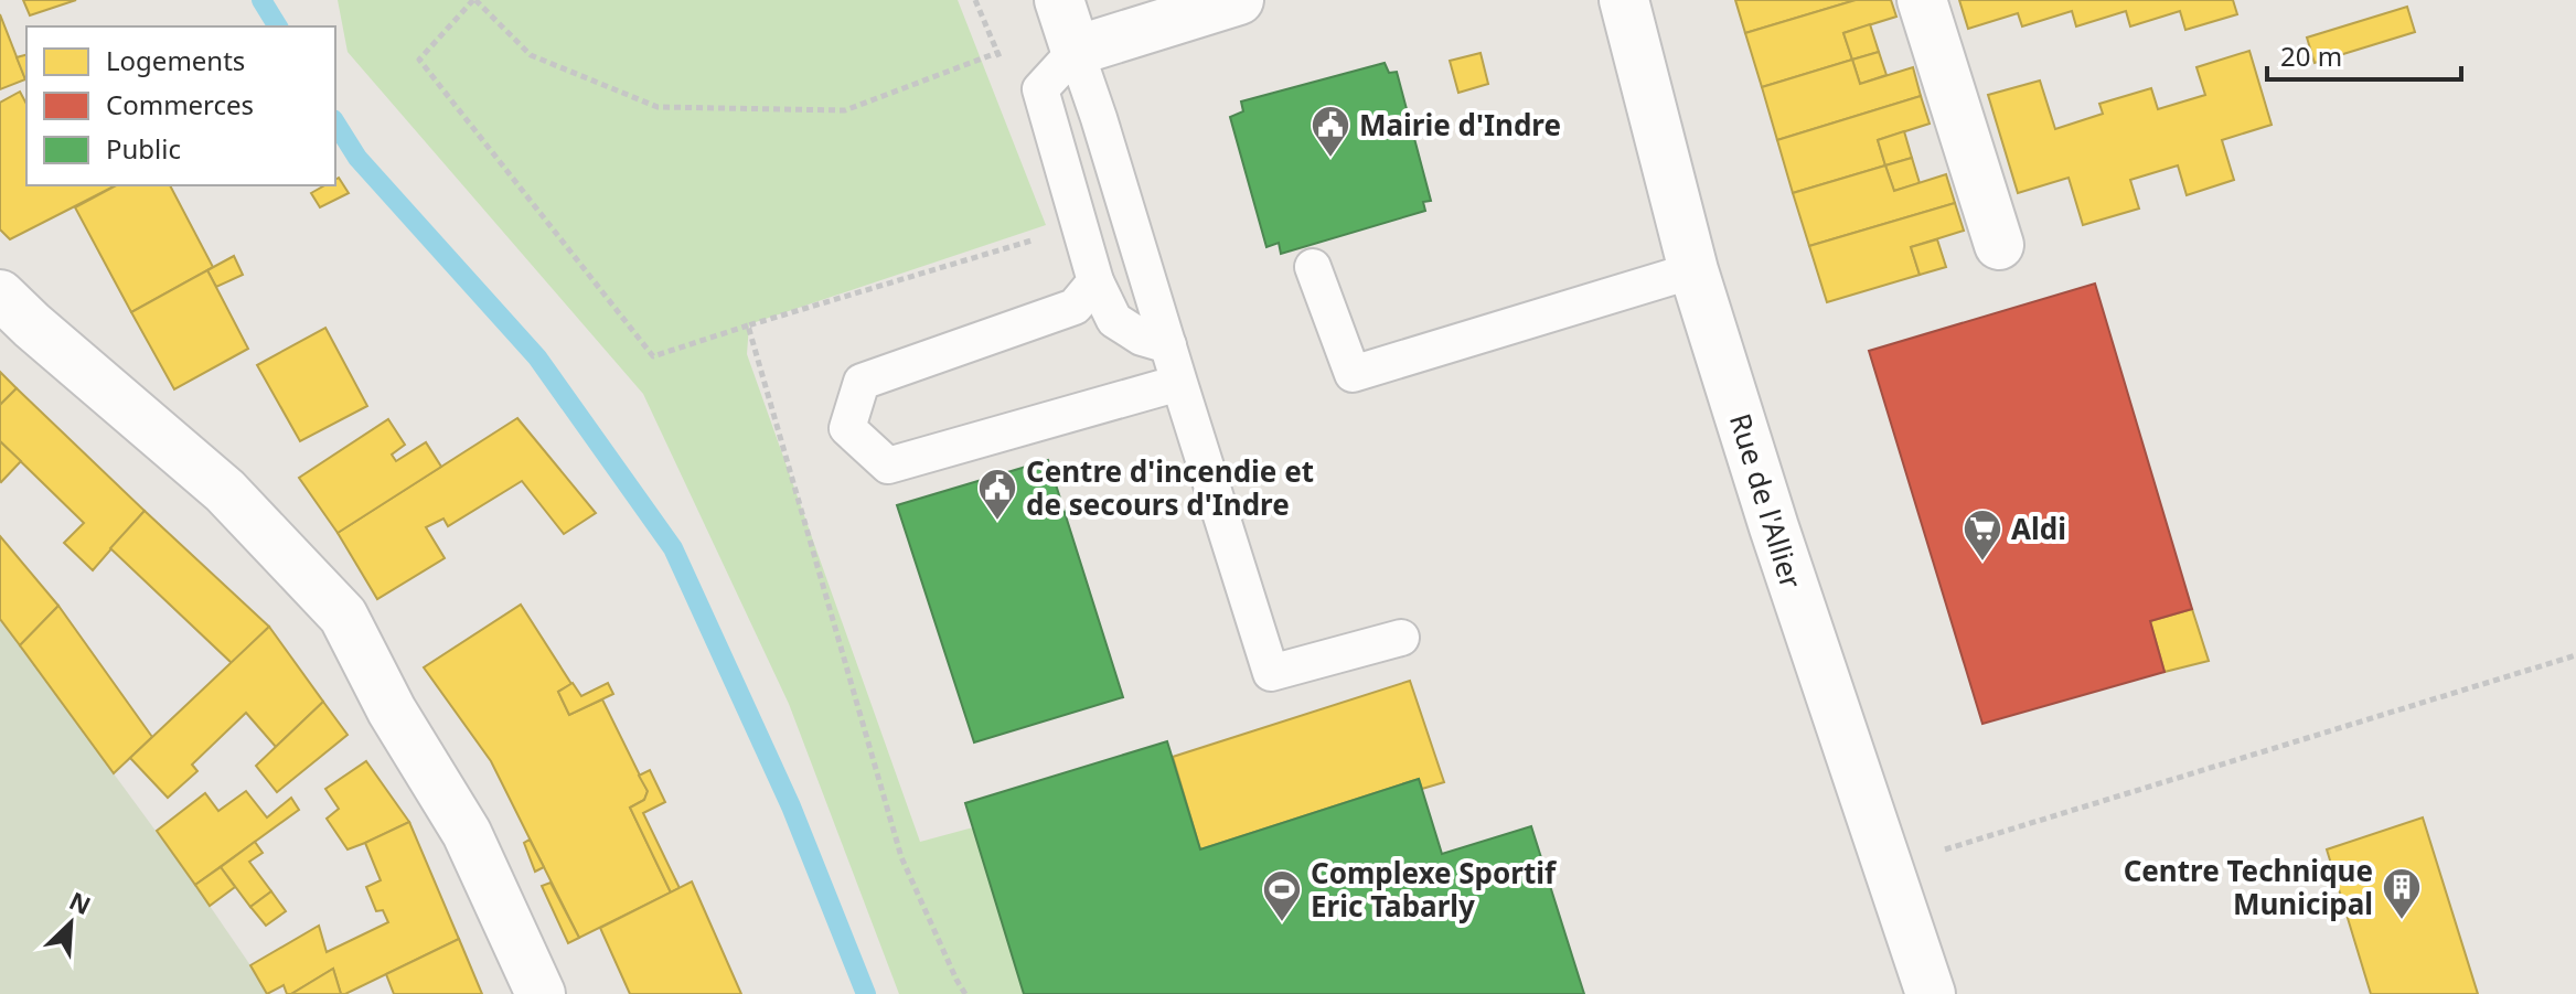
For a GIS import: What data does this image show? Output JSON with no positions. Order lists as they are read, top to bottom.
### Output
{
  "streets": {
    "street": ["Rue de l'Allier"]
  },
  "places": {
    "public building": ["Mairie d'Indre", "Centre d'incendie et de secours d'Indre"],
    "supermarket": ["Aldi"],
    "building": ["Centre Technique Municipal"],
    "sports": ["Complexe Sportif Eric Tabarly"]
  },
  "legend": ["Logements", "Commerces", "Public"],
  "scale_bar": "20 m",
  "north": "top right"
}
